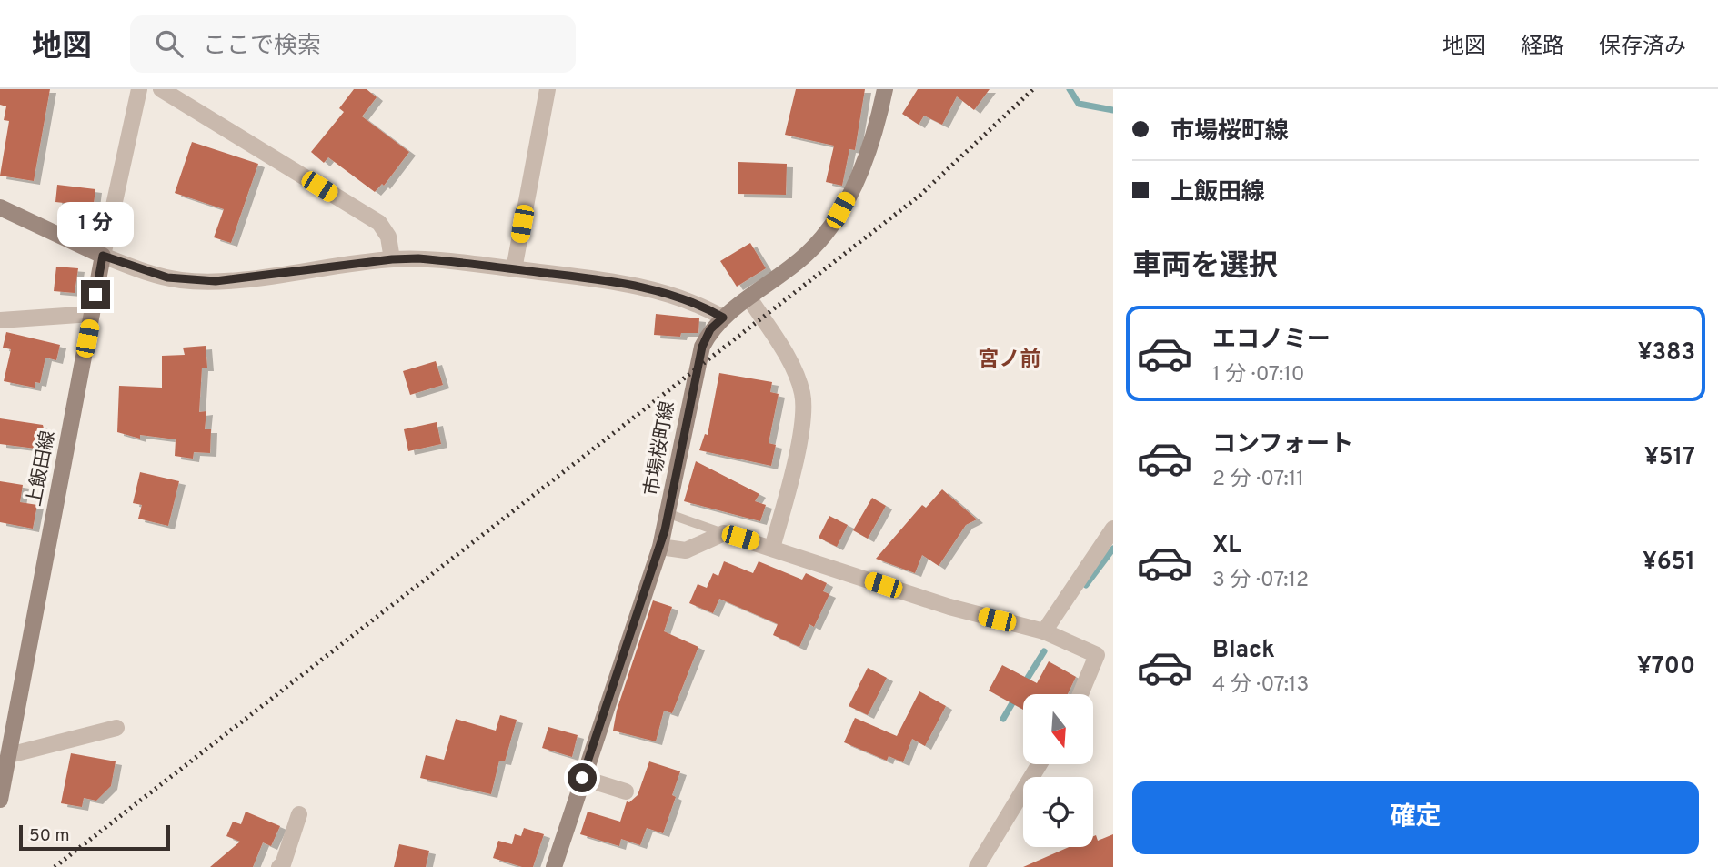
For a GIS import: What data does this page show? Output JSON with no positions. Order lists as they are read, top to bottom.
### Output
{
  "streets": {
    "main road": ["市場桜町線", "上飯田線"]
  },
  "districts": ["宮ノ前"],
  "scale_bar": "50 m",
  "north": "bottom",
  "page": {
    "header": "地図",
    "search": "ここで検索",
    "nav": ["地図", "経路", "保存済み"],
    "banner": ["市場桜町線", "上飯田線"],
    "bubble": "1 分",
    "heading": "車両を選択",
    "list": [
      {
        "name": "エコノミー",
        "note": "1 分 · 07:10",
        "value": "¥383"
      },
      {
        "name": "コンフォート",
        "note": "2 分 · 07:11",
        "value": "¥517"
      },
      {
        "name": "XL",
        "note": "3 分 · 07:12",
        "value": "¥651"
      },
      {
        "name": "Black",
        "note": "4 分 · 07:13",
        "value": "¥700"
      }
    ],
    "buttons": "確定",
    "scale": "50 m"
  }
}
